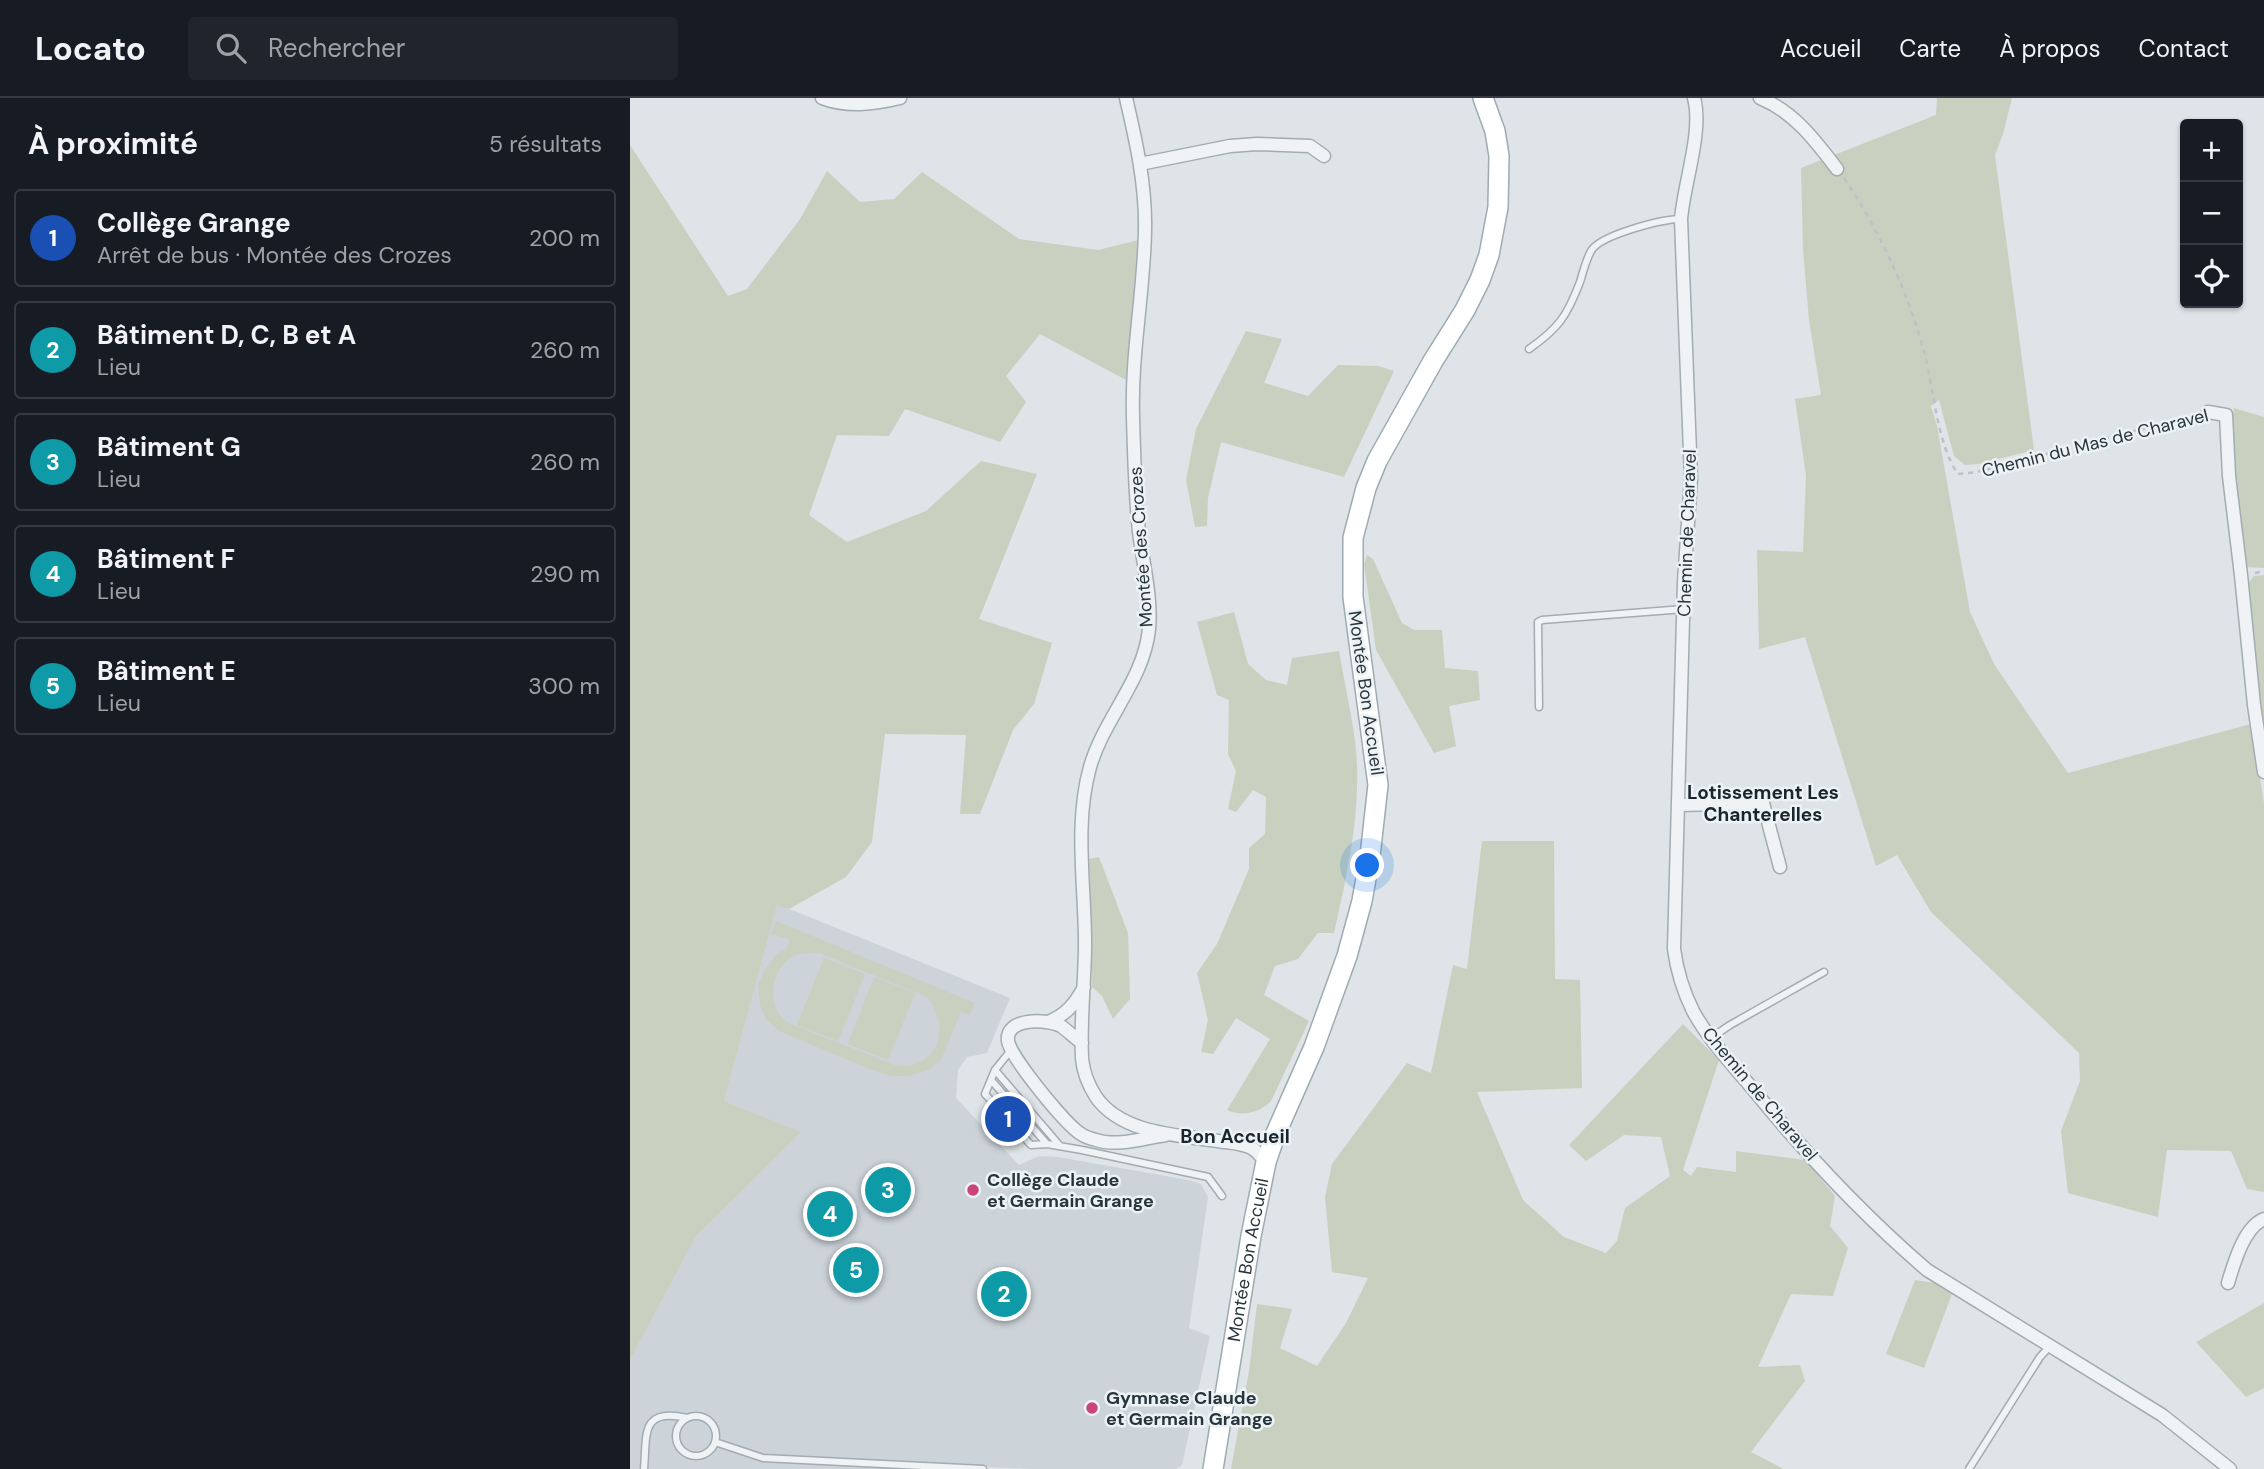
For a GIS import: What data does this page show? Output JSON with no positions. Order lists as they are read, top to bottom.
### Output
{
  "streets": {
    "main road": ["Montée Bon Accueil"],
    "street": ["Chemin du Mas de Charavel", "Chemin de Charavel", "Montée des Crozes"]
  },
  "crossings": [
    ["Montée des Crozes", "Montée Bon Accueil"]
  ],
  "districts": ["Lotissement Les Chanterelles", "Bon Accueil"],
  "places": ["Collège Claude et Germain Grange", "Gymnase Claude et Germain Grange"],
  "page": {
    "header": "Locato",
    "search": "Rechercher",
    "nav": [
      "Accueil",
      "Carte",
      "À propos",
      "Contact"
    ],
    "heading": ["À proximité", "5 résultats"],
    "map_buttons": ["+", "−"],
    "list": [
      {
        "mark": "1",
        "name": "Collège Grange",
        "note": "Arrêt de bus · Montée des Crozes",
        "value": "200 m"
      },
      {
        "mark": "2",
        "name": "Bâtiment D, C, B et A",
        "note": "Lieu",
        "value": "260 m"
      },
      {
        "mark": "3",
        "name": "Bâtiment G",
        "note": "Lieu",
        "value": "260 m"
      },
      {
        "mark": "4",
        "name": "Bâtiment F",
        "note": "Lieu",
        "value": "290 m"
      },
      {
        "mark": "5",
        "name": "Bâtiment E",
        "note": "Lieu",
        "value": "300 m"
      }
    ],
    "pins": [
      "1",
      "3",
      "4",
      "5",
      "2"
    ]
  }
}
